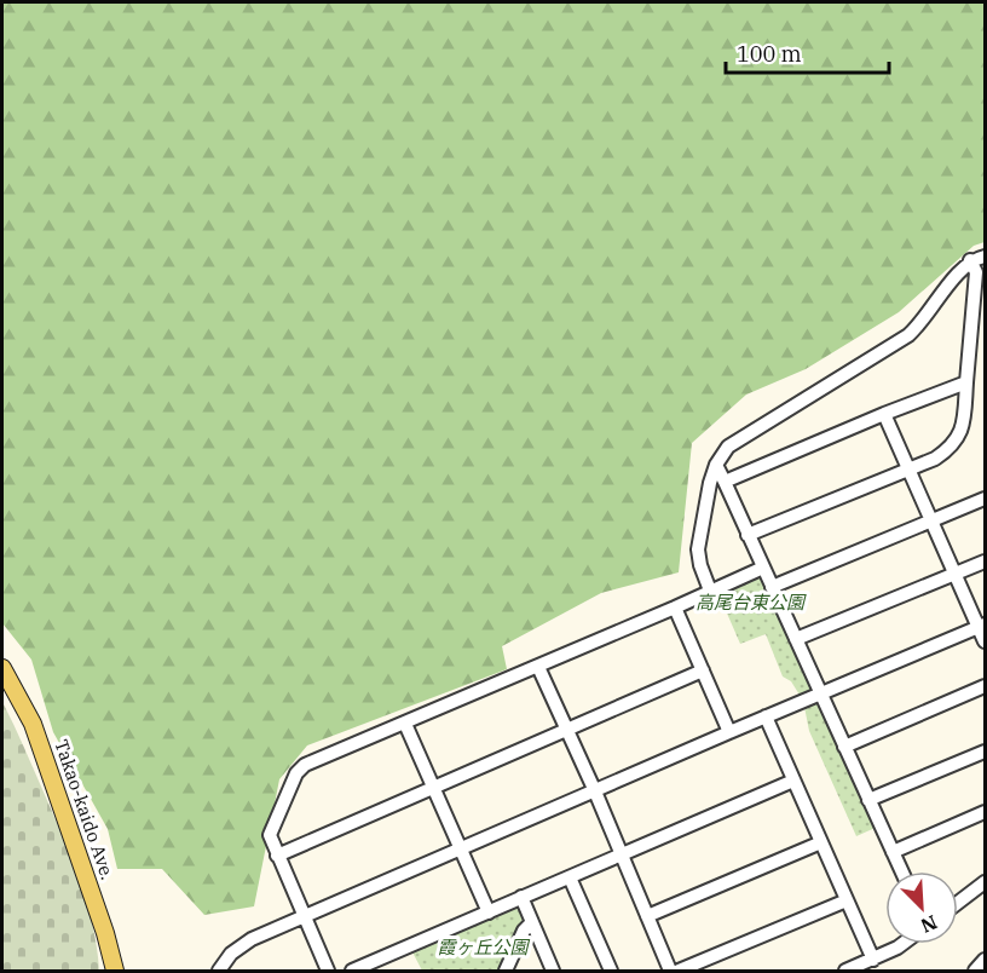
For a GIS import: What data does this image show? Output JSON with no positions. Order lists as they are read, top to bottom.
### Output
{
  "streets": {
    "main road": ["Takao-kaido Ave."]
  },
  "parks": ["高尾台東公園", "霞ヶ丘公園"],
  "scale_bar": "100 m",
  "north": "bottom right"
}
